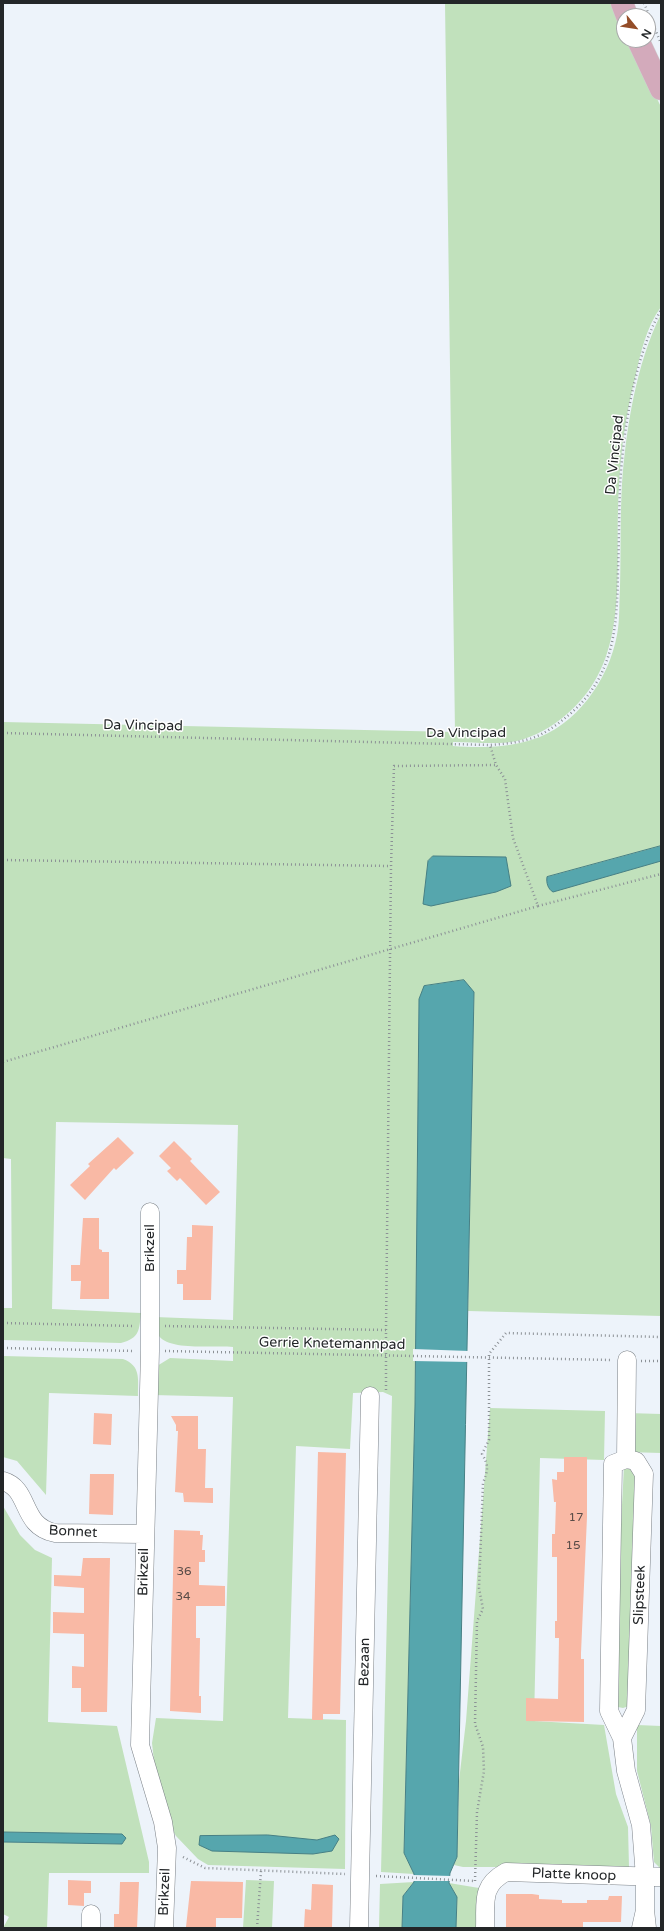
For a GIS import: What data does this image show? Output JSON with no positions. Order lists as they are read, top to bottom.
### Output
{
  "streets": {
    "street": [
      "Brikzeil",
      "Bonnet",
      "Slipsteek",
      "Bezaan",
      "Platte knoop"
    ],
    "path": ["Da Vincipad", "Gerrie Knetemannpad"]
  },
  "crossings": [
    ["Brikzeil", "Gerrie Knetemannpad"],
    ["Brikzeil", "Bonnet"],
    ["Slipsteek", "Platte knoop"]
  ],
  "house_numbers": [
    "17",
    "15",
    "36",
    "34"
  ],
  "north": "bottom right"
}
